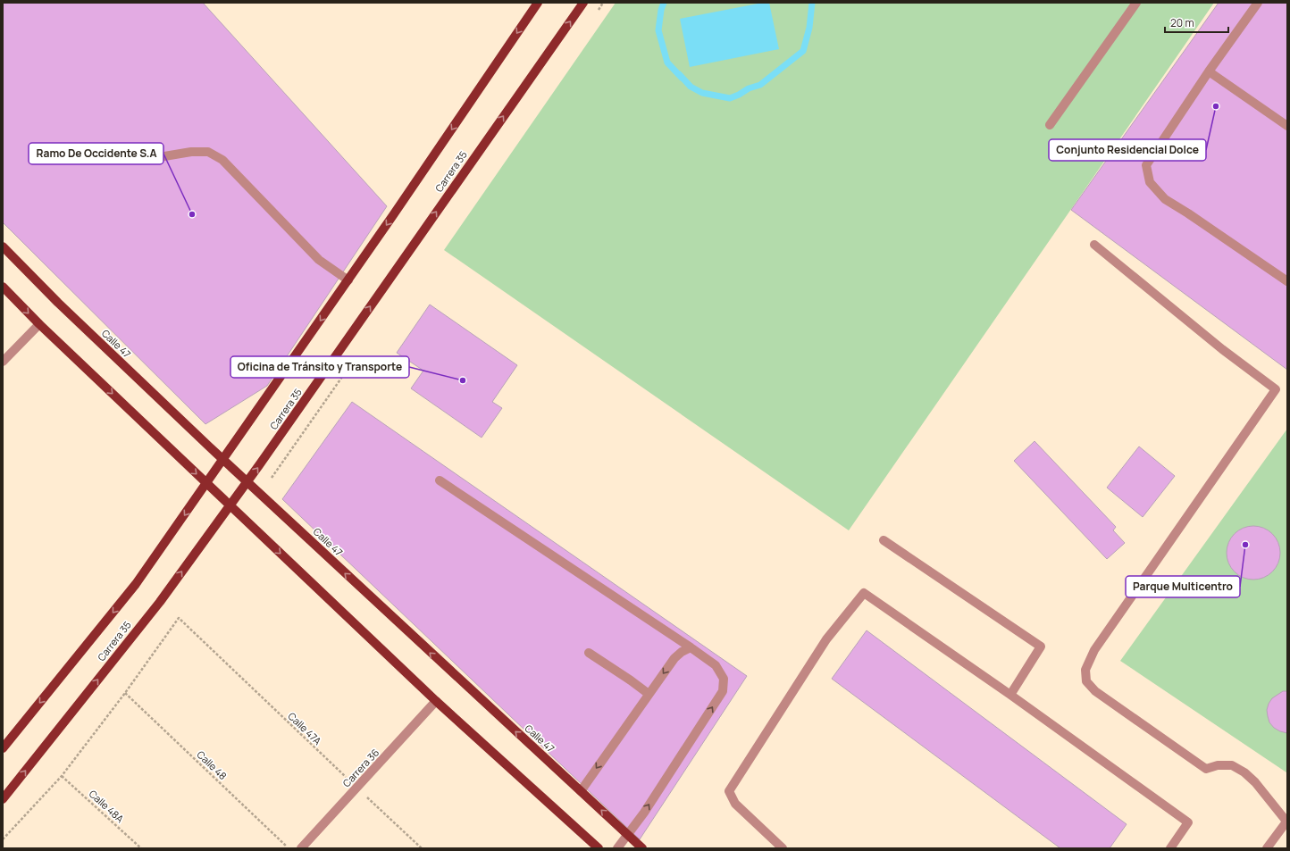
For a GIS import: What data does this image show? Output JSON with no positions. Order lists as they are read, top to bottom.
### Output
{
  "streets": {
    "main road": ["Carrera 35", "Calle 47"],
    "street": ["Carrera 36"],
    "path": ["Calle 47A", "Calle 48", "Calle 48A"]
  },
  "crossings": [
    ["Carrera 35", "Calle 47"],
    ["Calle 47A", "Calle 48"],
    ["Calle 47A", "Carrera 36"]
  ],
  "places": [
    "Conjunto Residencial Dolce",
    "Ramo De Occidente S.A",
    "Oficina de Tránsito y Transporte",
    "Parque Multicentro"
  ],
  "scale_bar": "20 m"
}
